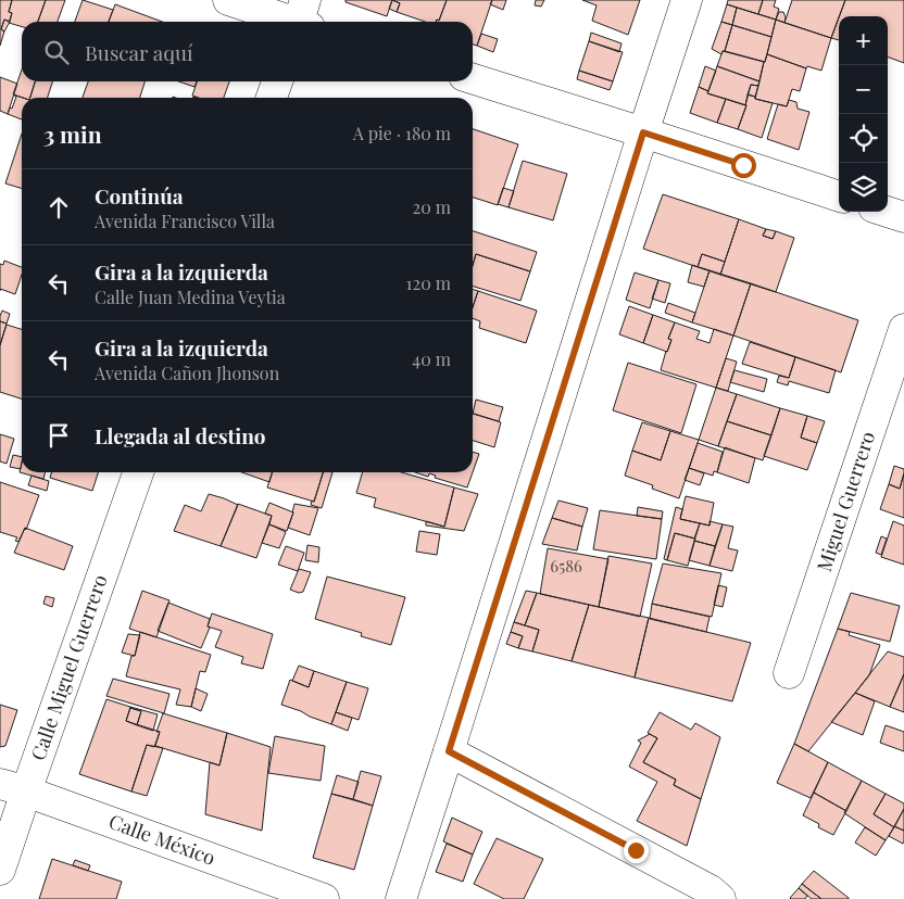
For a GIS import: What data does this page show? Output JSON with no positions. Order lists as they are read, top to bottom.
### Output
{
  "streets": {
    "street": ["Miguel Guerrero", "Calle Miguel Guerrero", "Calle México"]
  },
  "crossings": [
    ["Calle Miguel Guerrero", "Calle México"]
  ],
  "house_numbers": ["6586"],
  "page": {
    "map_buttons": ["+", "−"],
    "search": "Buscar aquí",
    "heading": ["3 min", "A pie · 180 m"],
    "list": [
      ["Continúa", "Avenida Francisco Villa", "20 m"],
      ["Gira a la izquierda", "Calle Juan Medina Veytia", "120 m"],
      ["Gira a la izquierda", "Avenida Cañon Jhonson", "40 m"],
      "Llegada al destino"
    ]
  }
}
